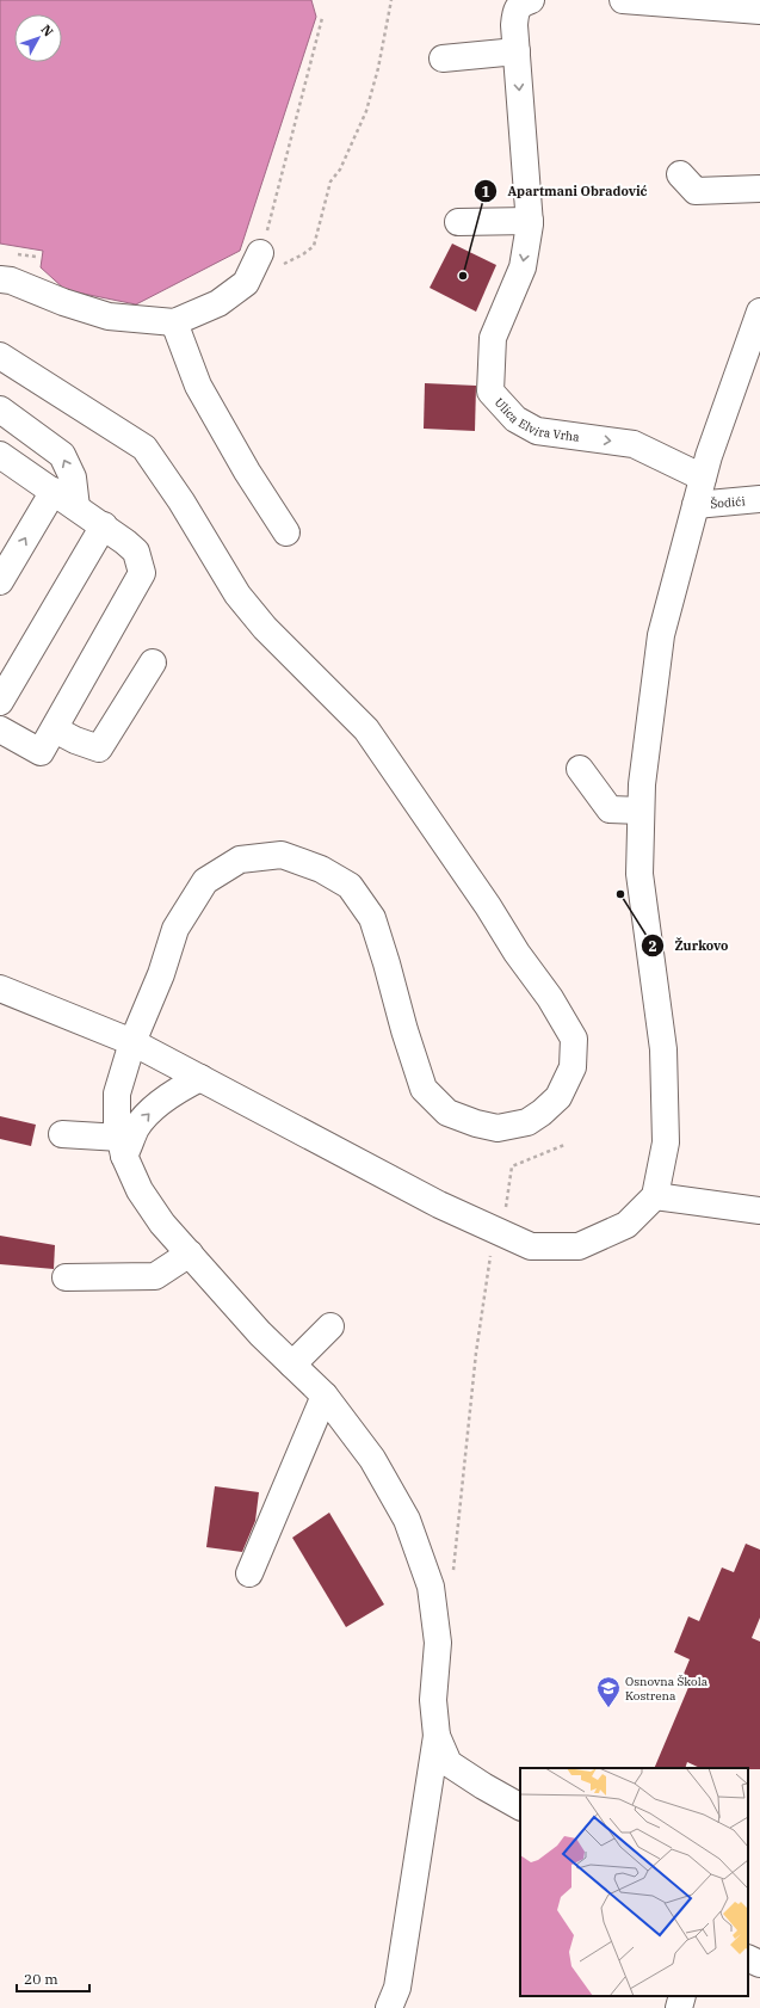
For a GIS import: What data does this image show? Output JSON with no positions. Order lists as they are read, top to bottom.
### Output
{
  "streets": {
    "street": ["Ulica Elvira Vrha", "Šodići"]
  },
  "places": {
    "other": ["Apartmani Obradović", "Žurkovo"],
    "school or university": ["Osnovna Škola Kostrena"]
  },
  "scale_bar": "20 m",
  "north": "top right"
}
